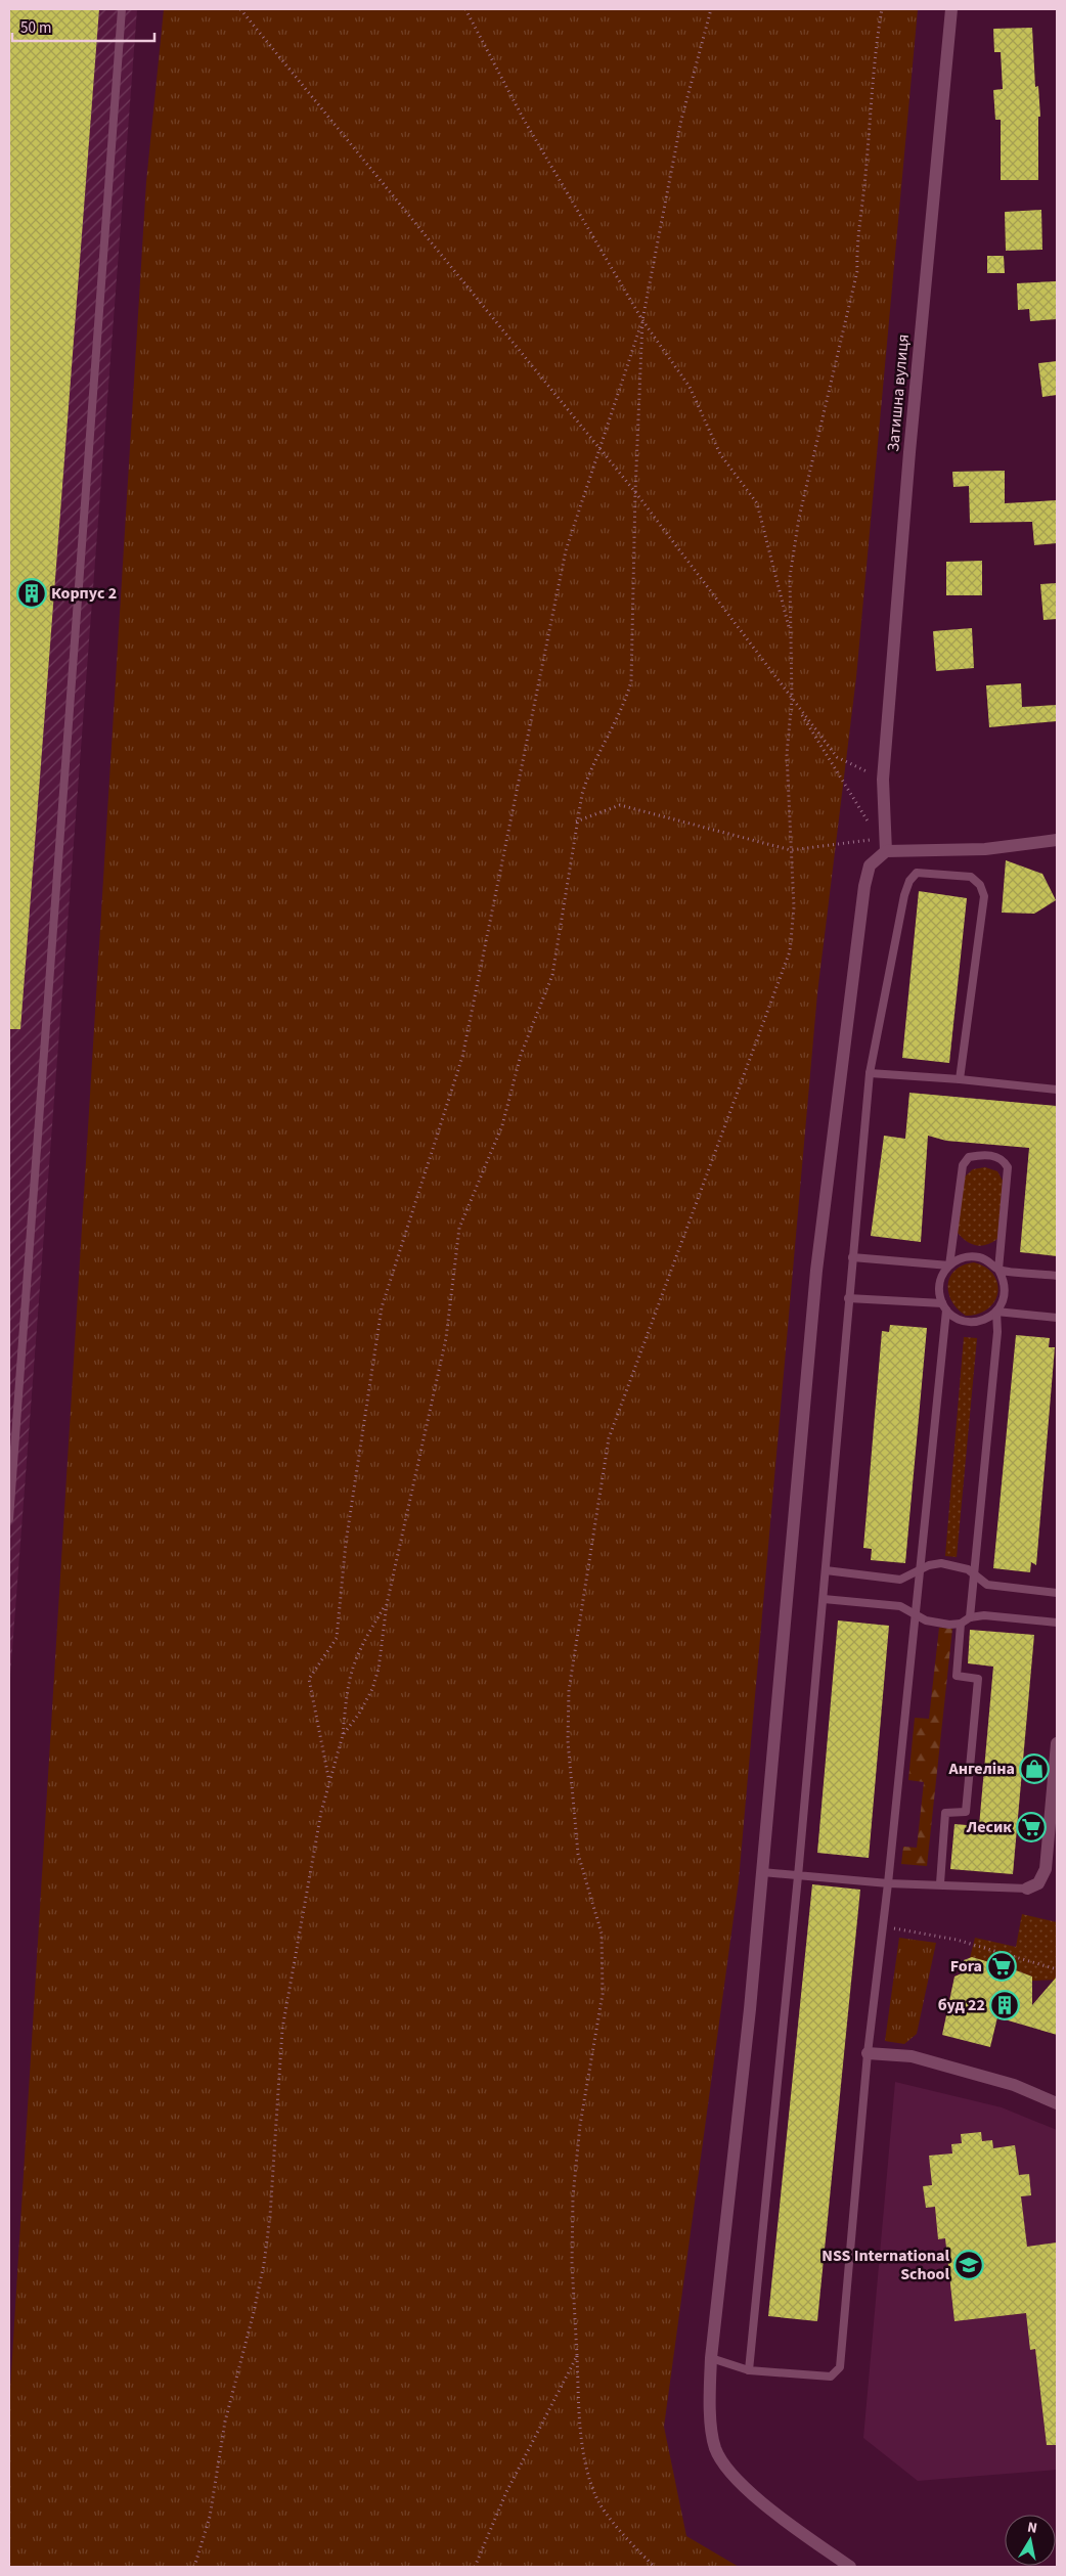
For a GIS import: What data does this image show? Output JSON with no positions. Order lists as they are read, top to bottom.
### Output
{
  "streets": {
    "street": ["Затишна вулиця"]
  },
  "places": {
    "building": ["Корпус 2", "буд 22"],
    "shop": ["Ангеліна"],
    "supermarket": ["Лесик", "Fora"],
    "school or university": ["NSS International School"]
  },
  "scale_bar": "50 m",
  "north": "top"
}
